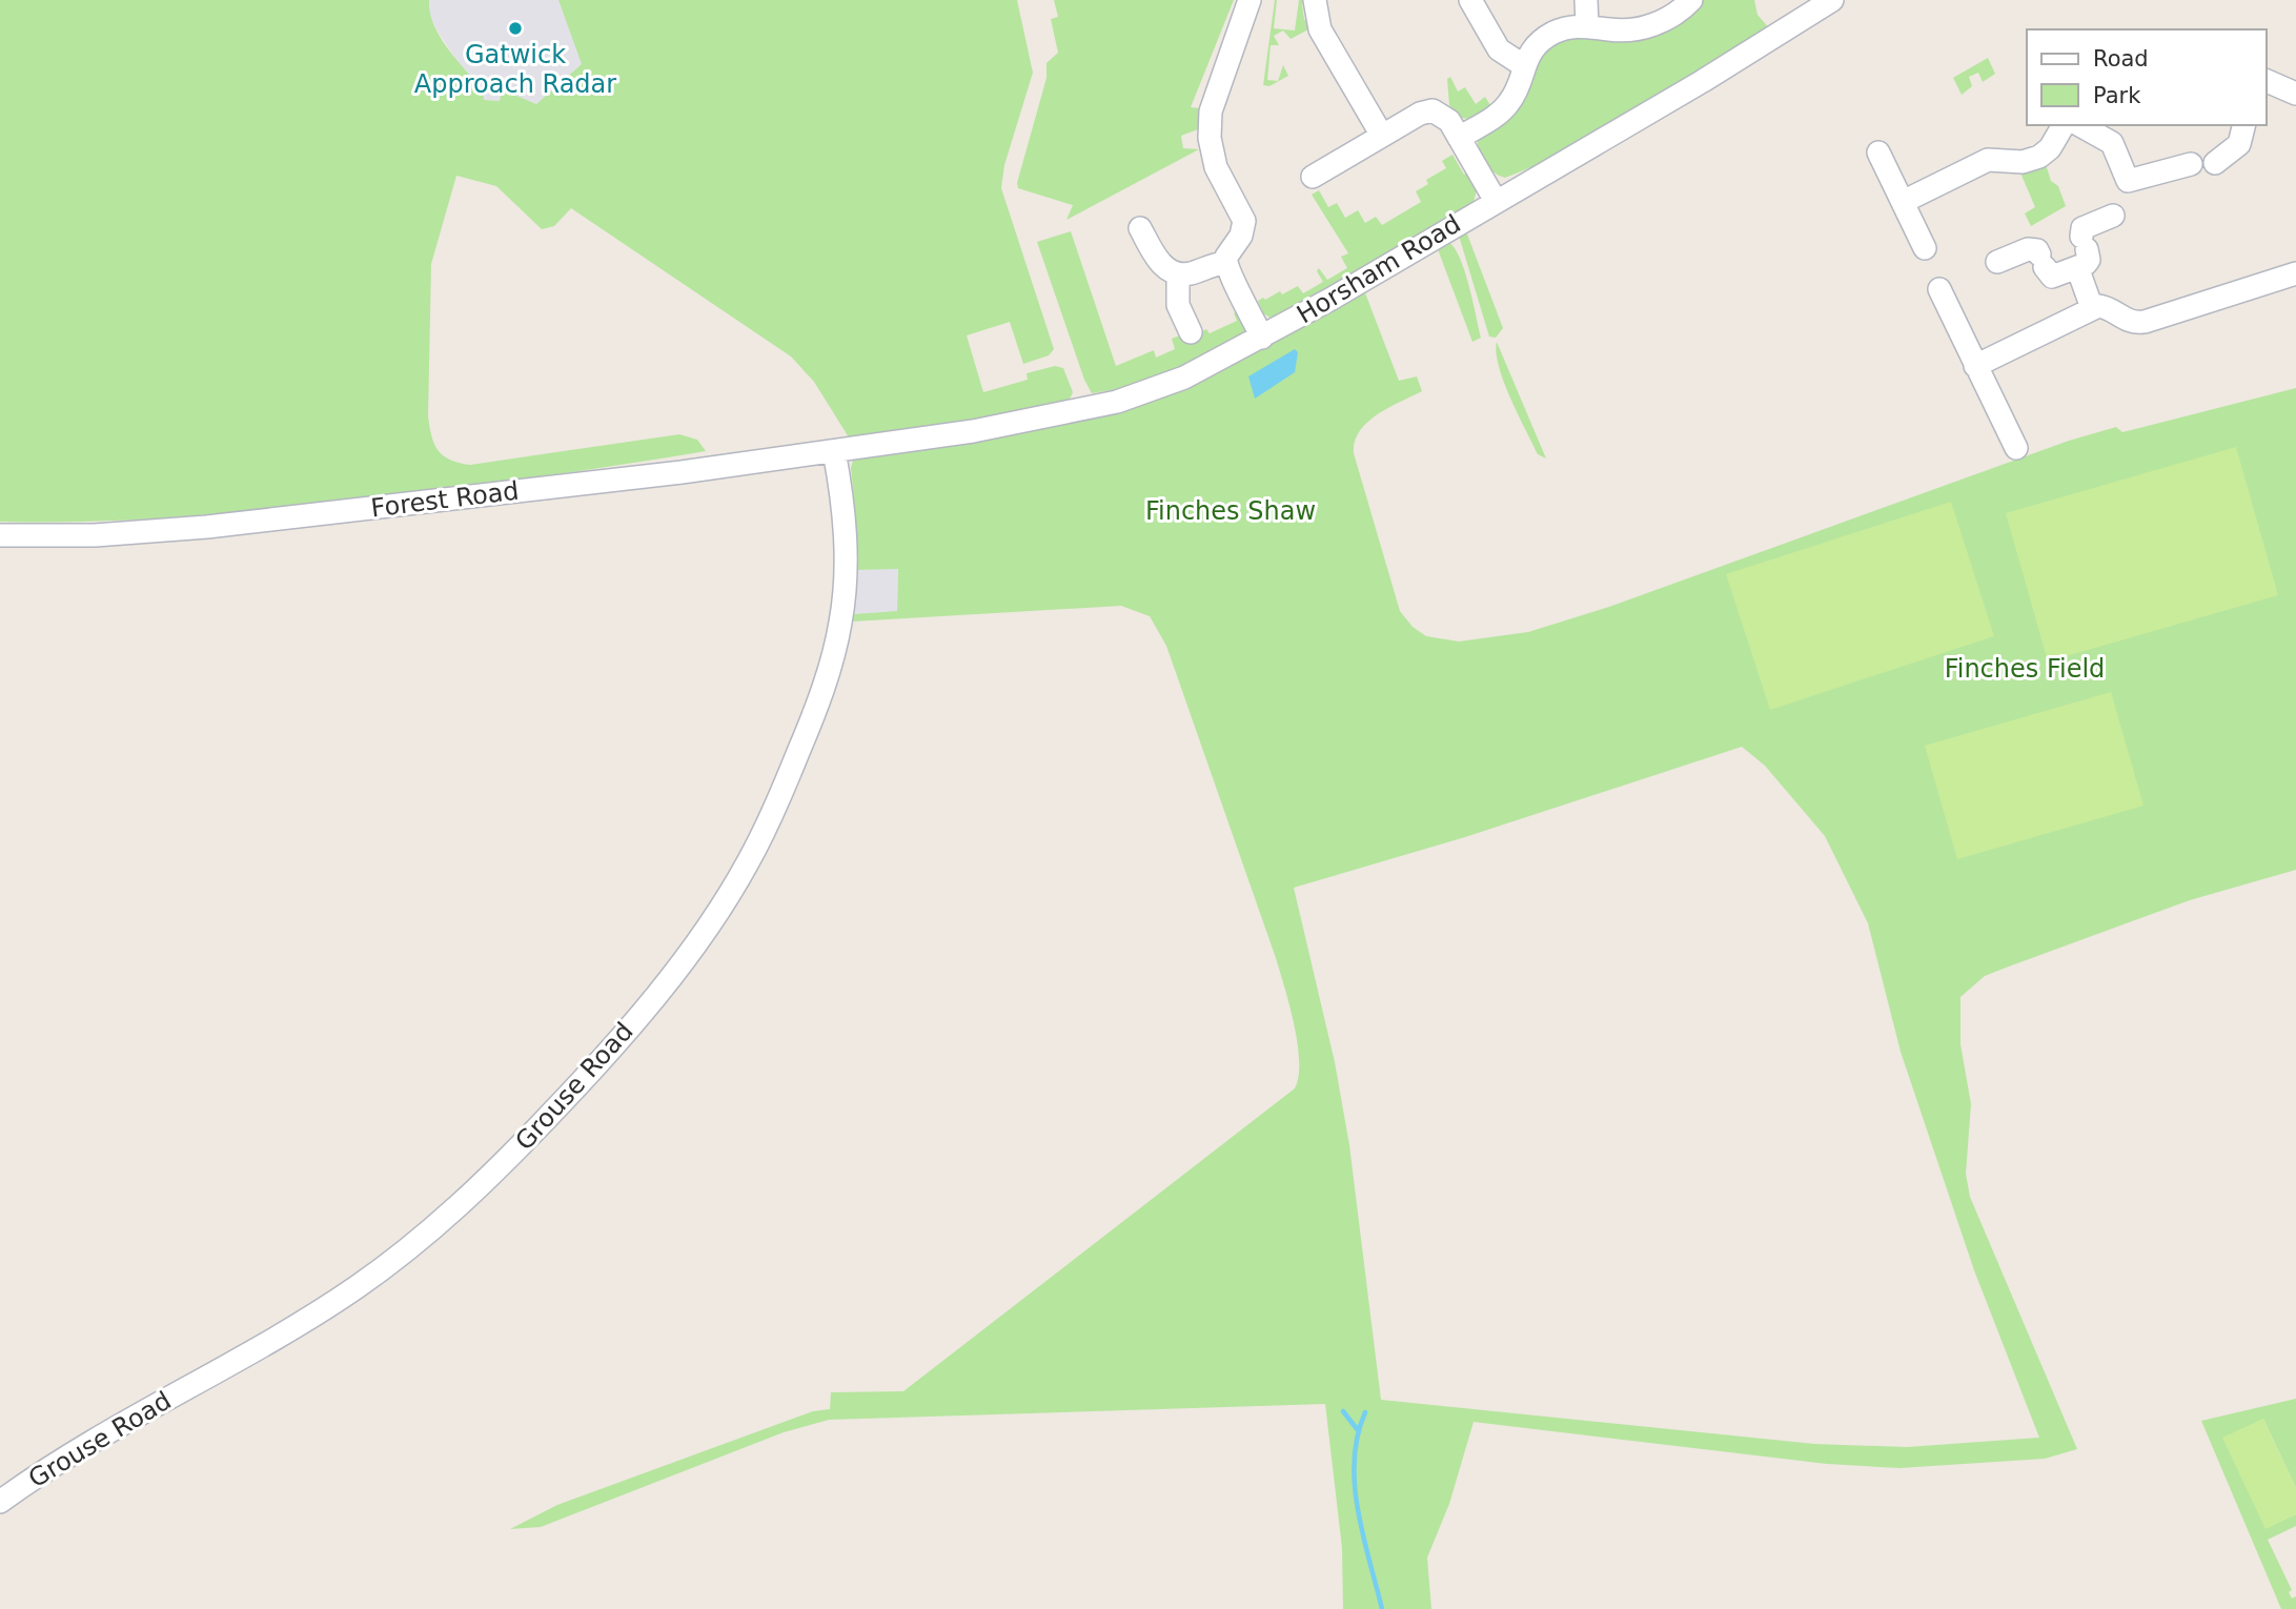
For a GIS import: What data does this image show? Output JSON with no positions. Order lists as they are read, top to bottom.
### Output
{
  "streets": {
    "street": ["Horsham Road", "Forest Road", "Grouse Road"]
  },
  "crossings": [
    ["Horsham Road", "Forest Road"],
    ["Forest Road", "Grouse Road"]
  ],
  "parks": ["Finches Shaw", "Finches Field"],
  "places": ["Gatwick Approach Radar"],
  "legend": ["Road", "Park"]
}
